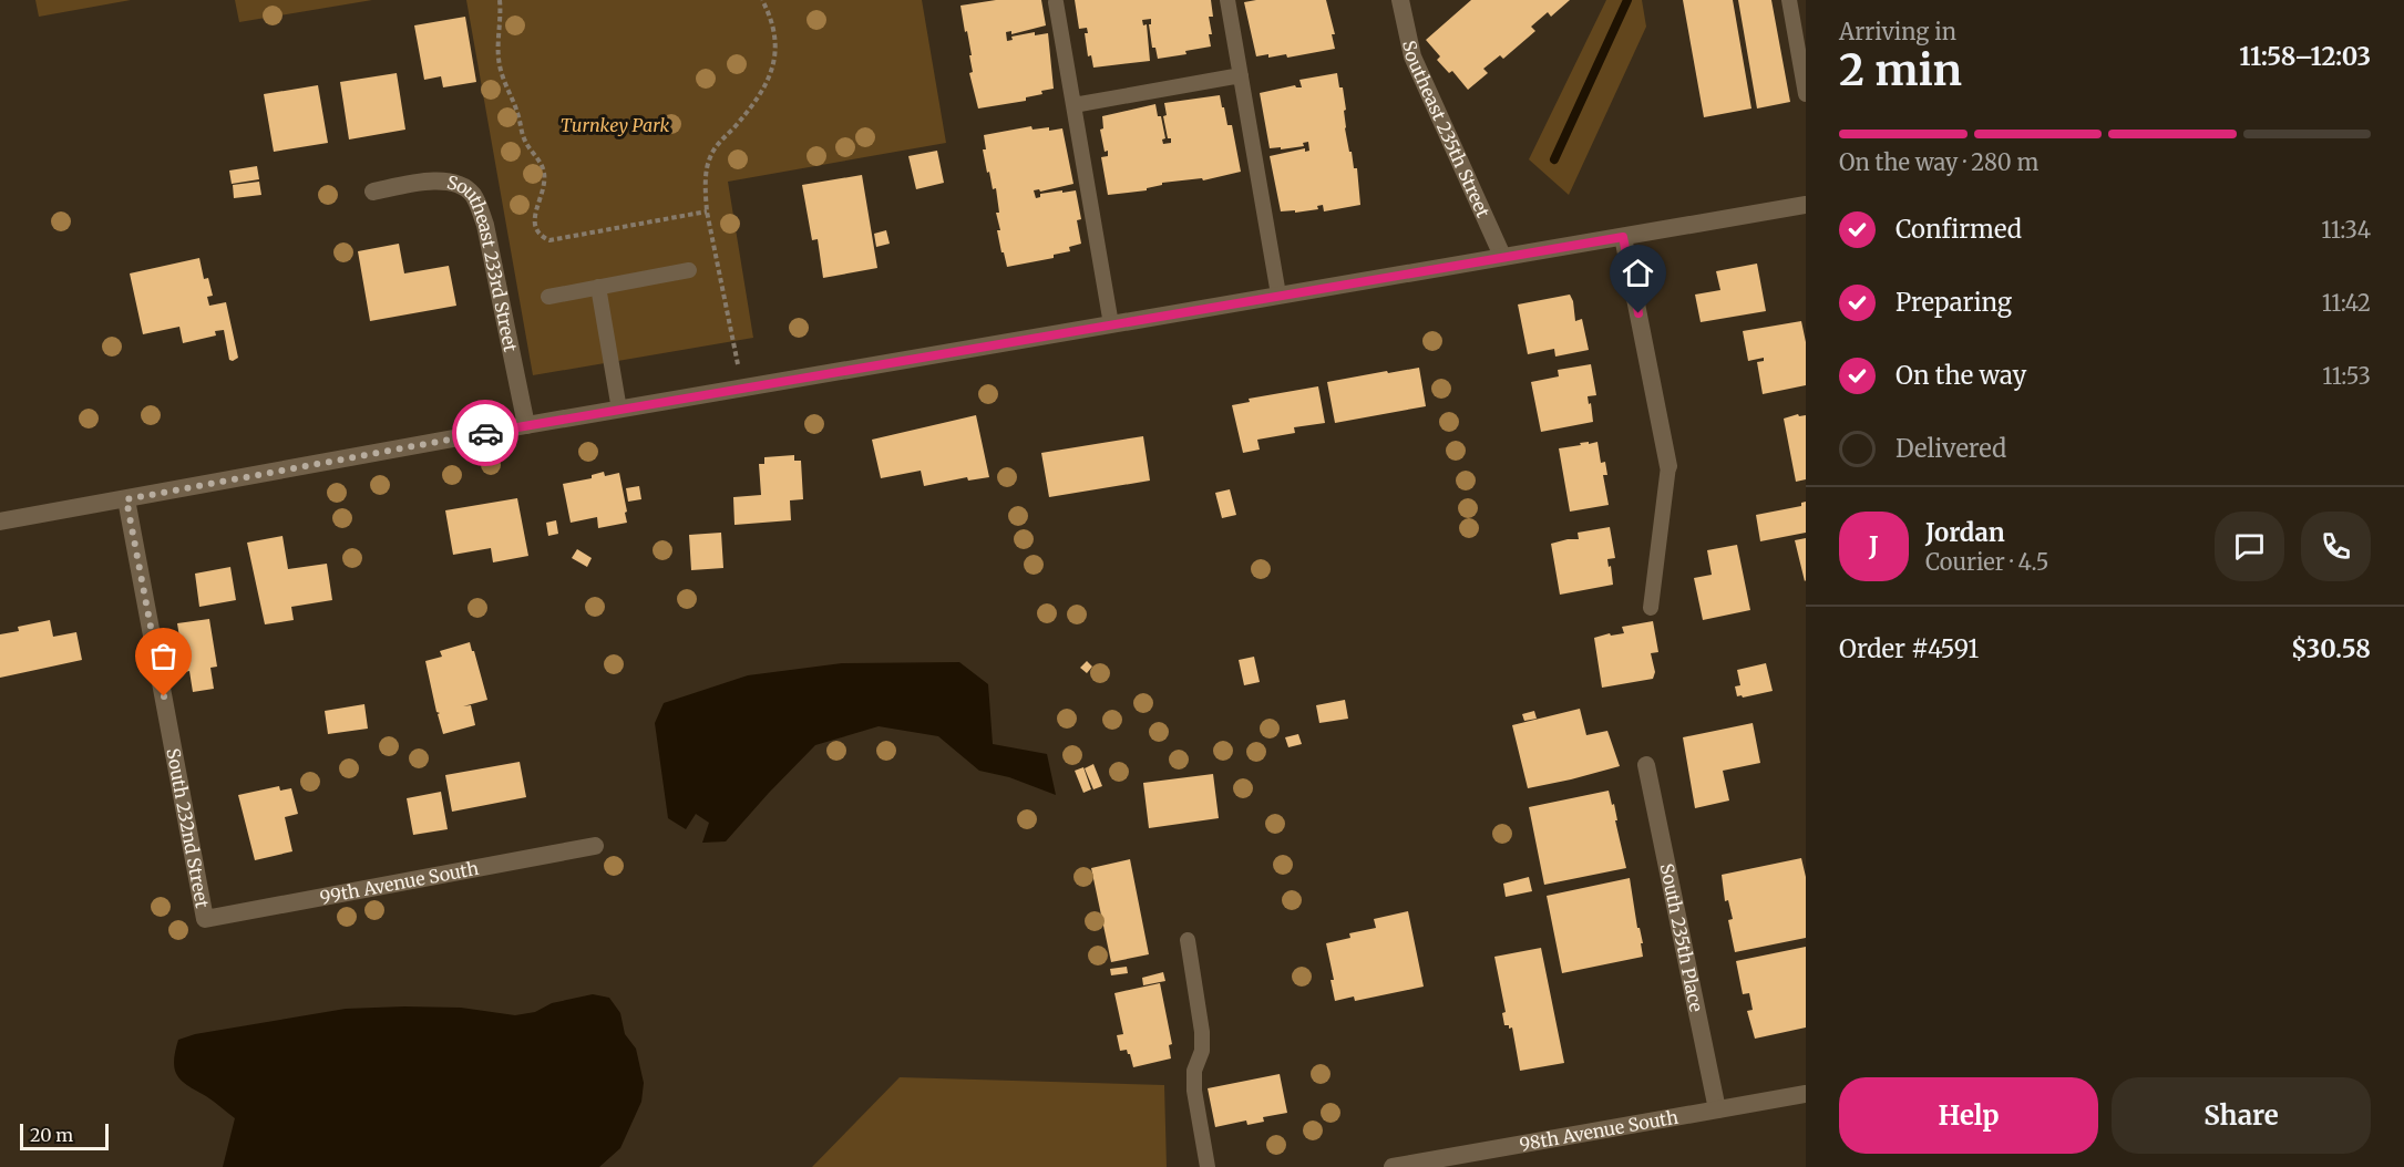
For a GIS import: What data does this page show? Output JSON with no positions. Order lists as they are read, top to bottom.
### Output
{
  "streets": {
    "street": [
      "Southeast 235th Street",
      "Southeast 233rd Street",
      "South 232nd Street",
      "99th Avenue South",
      "South 235th Place",
      "98th Avenue South"
    ]
  },
  "crossings": [
    ["South 232nd Street", "99th Avenue South"],
    ["South 235th Place", "98th Avenue South"]
  ],
  "parks": ["Turnkey Park"],
  "scale_bar": "20 m",
  "page": {
    "heading": ["2 min", "Arriving in", "11:58–12:03"],
    "panel": [
      "Jordan",
      "Courier · 4.5",
      "Order #4591",
      "$30.58"
    ],
    "bar": "On the way · 280 m",
    "list": [
      ["Confirmed", "11:34"],
      ["Preparing", "11:42"],
      ["On the way", "11:53"],
      "Delivered"
    ],
    "round": "J",
    "buttons": ["Help", "Share"],
    "scale": "20 m"
  }
}
